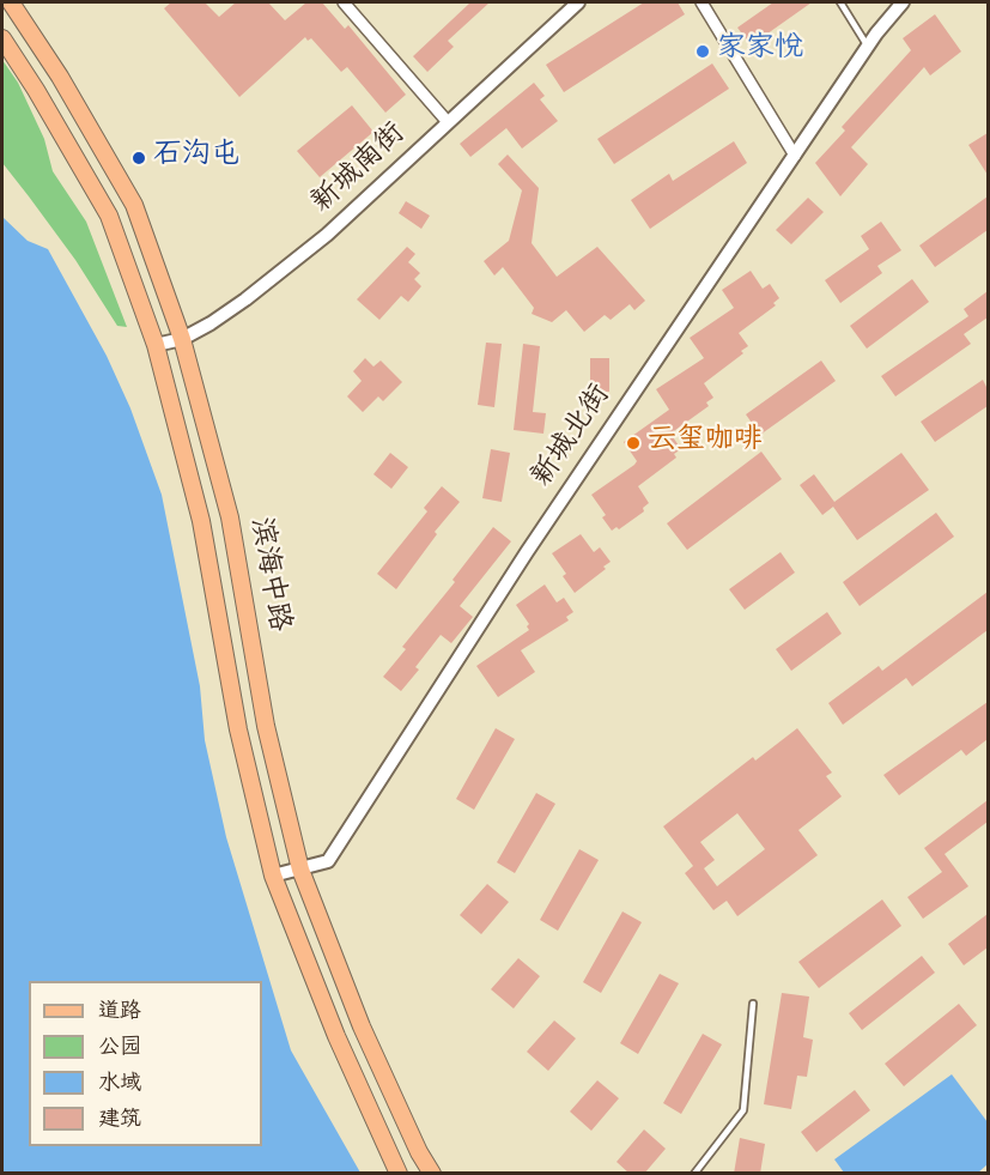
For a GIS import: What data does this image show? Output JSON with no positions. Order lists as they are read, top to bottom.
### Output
{
  "streets": {
    "main road": ["滨海中路"],
    "street": ["新城南街", "新城北街"]
  },
  "crossings": [
    ["新城南街", "滨海中路"],
    ["新城北街", "滨海中路"]
  ],
  "places": ["家家悦", "石沟屯", "云玺咖啡"],
  "legend": [
    "道路",
    "公园",
    "水域",
    "建筑"
  ]
}
